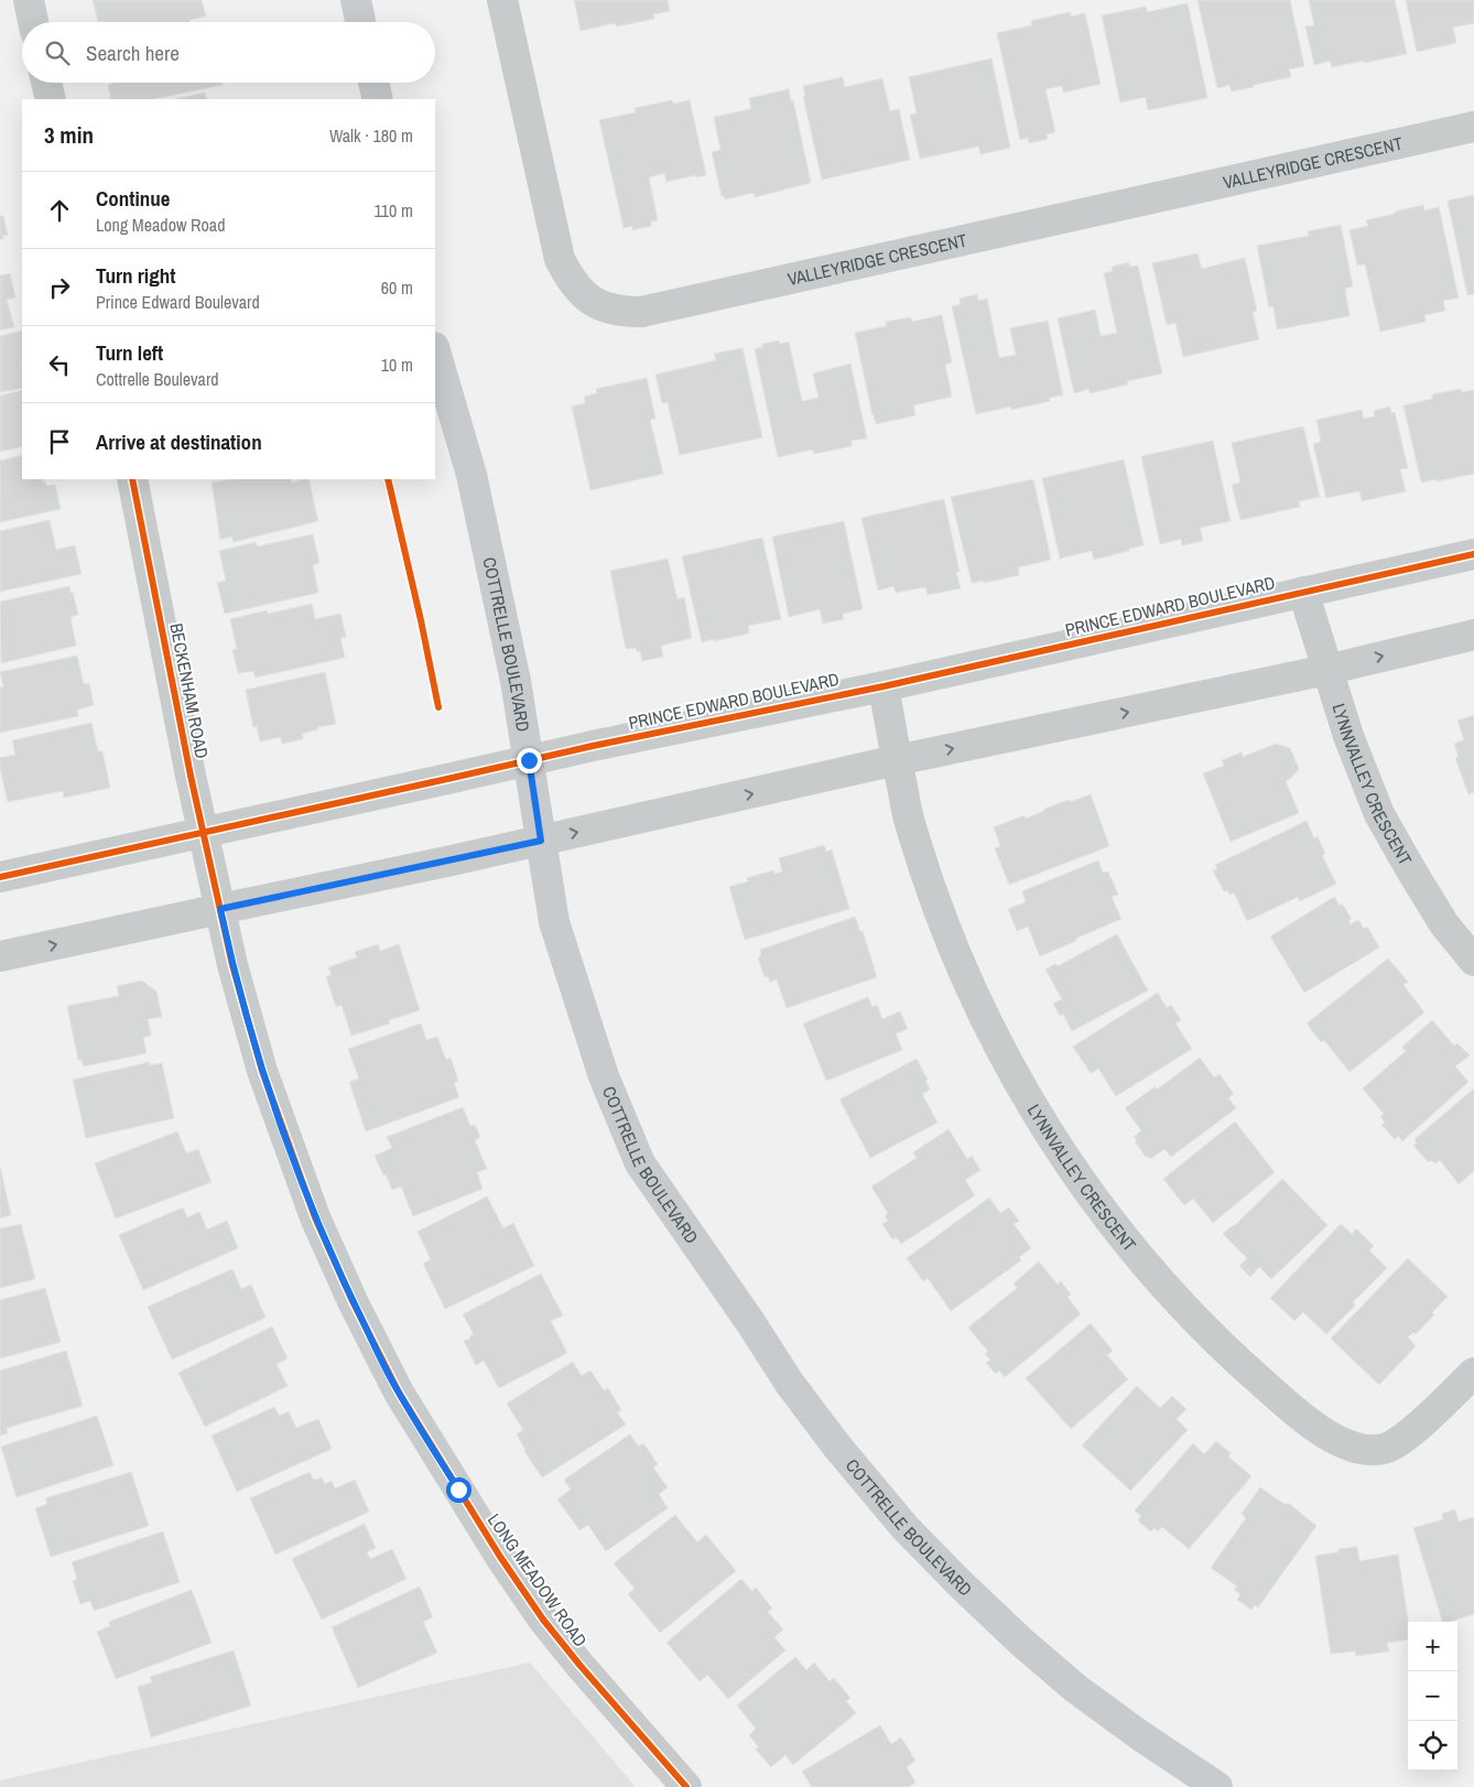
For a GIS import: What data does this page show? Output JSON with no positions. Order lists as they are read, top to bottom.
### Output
{
  "streets": {
    "main road": ["COTTRELLE BOULEVARD"],
    "street": [
      "VALLEYRIDGE CRESCENT",
      "PRINCE EDWARD BOULEVARD",
      "BECKENHAM ROAD",
      "LYNNVALLEY CRESCENT",
      "LONG MEADOW ROAD"
    ]
  },
  "crossings": [
    ["PRINCE EDWARD BOULEVARD", "COTTRELLE BOULEVARD"],
    ["PRINCE EDWARD BOULEVARD", "BECKENHAM ROAD"],
    ["PRINCE EDWARD BOULEVARD", "LYNNVALLEY CRESCENT"],
    ["BECKENHAM ROAD", "LONG MEADOW ROAD"]
  ],
  "page": {
    "search": "Search here",
    "heading": ["3 min", "Walk · 180 m"],
    "list": [
      ["Continue", "Long Meadow Road", "110 m"],
      ["Turn right", "Prince Edward Boulevard", "60 m"],
      ["Turn left", "Cottrelle Boulevard", "10 m"],
      "Arrive at destination"
    ],
    "map_buttons": ["+", "−"]
  }
}
